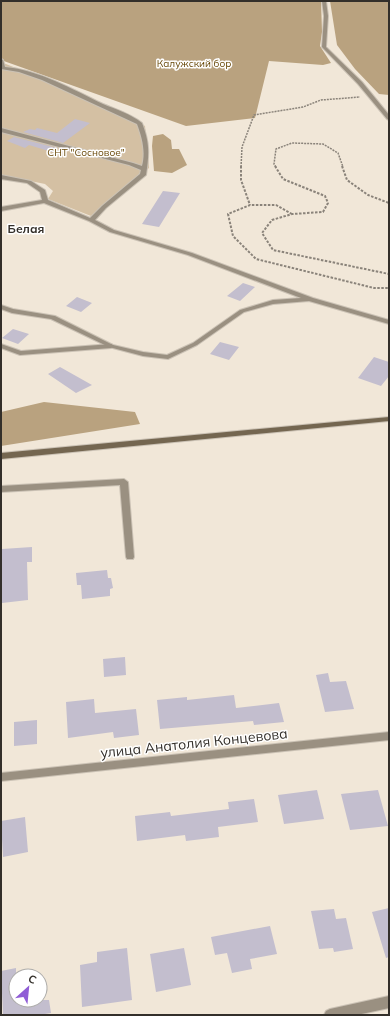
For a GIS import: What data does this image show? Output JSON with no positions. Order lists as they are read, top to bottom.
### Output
{
  "streets": {
    "street": ["улица Анатолия Концевова"]
  },
  "districts": ["Белая"],
  "parks": ["Калужский бор", "СНТ \"Сосновое\""],
  "north": "top right"
}
